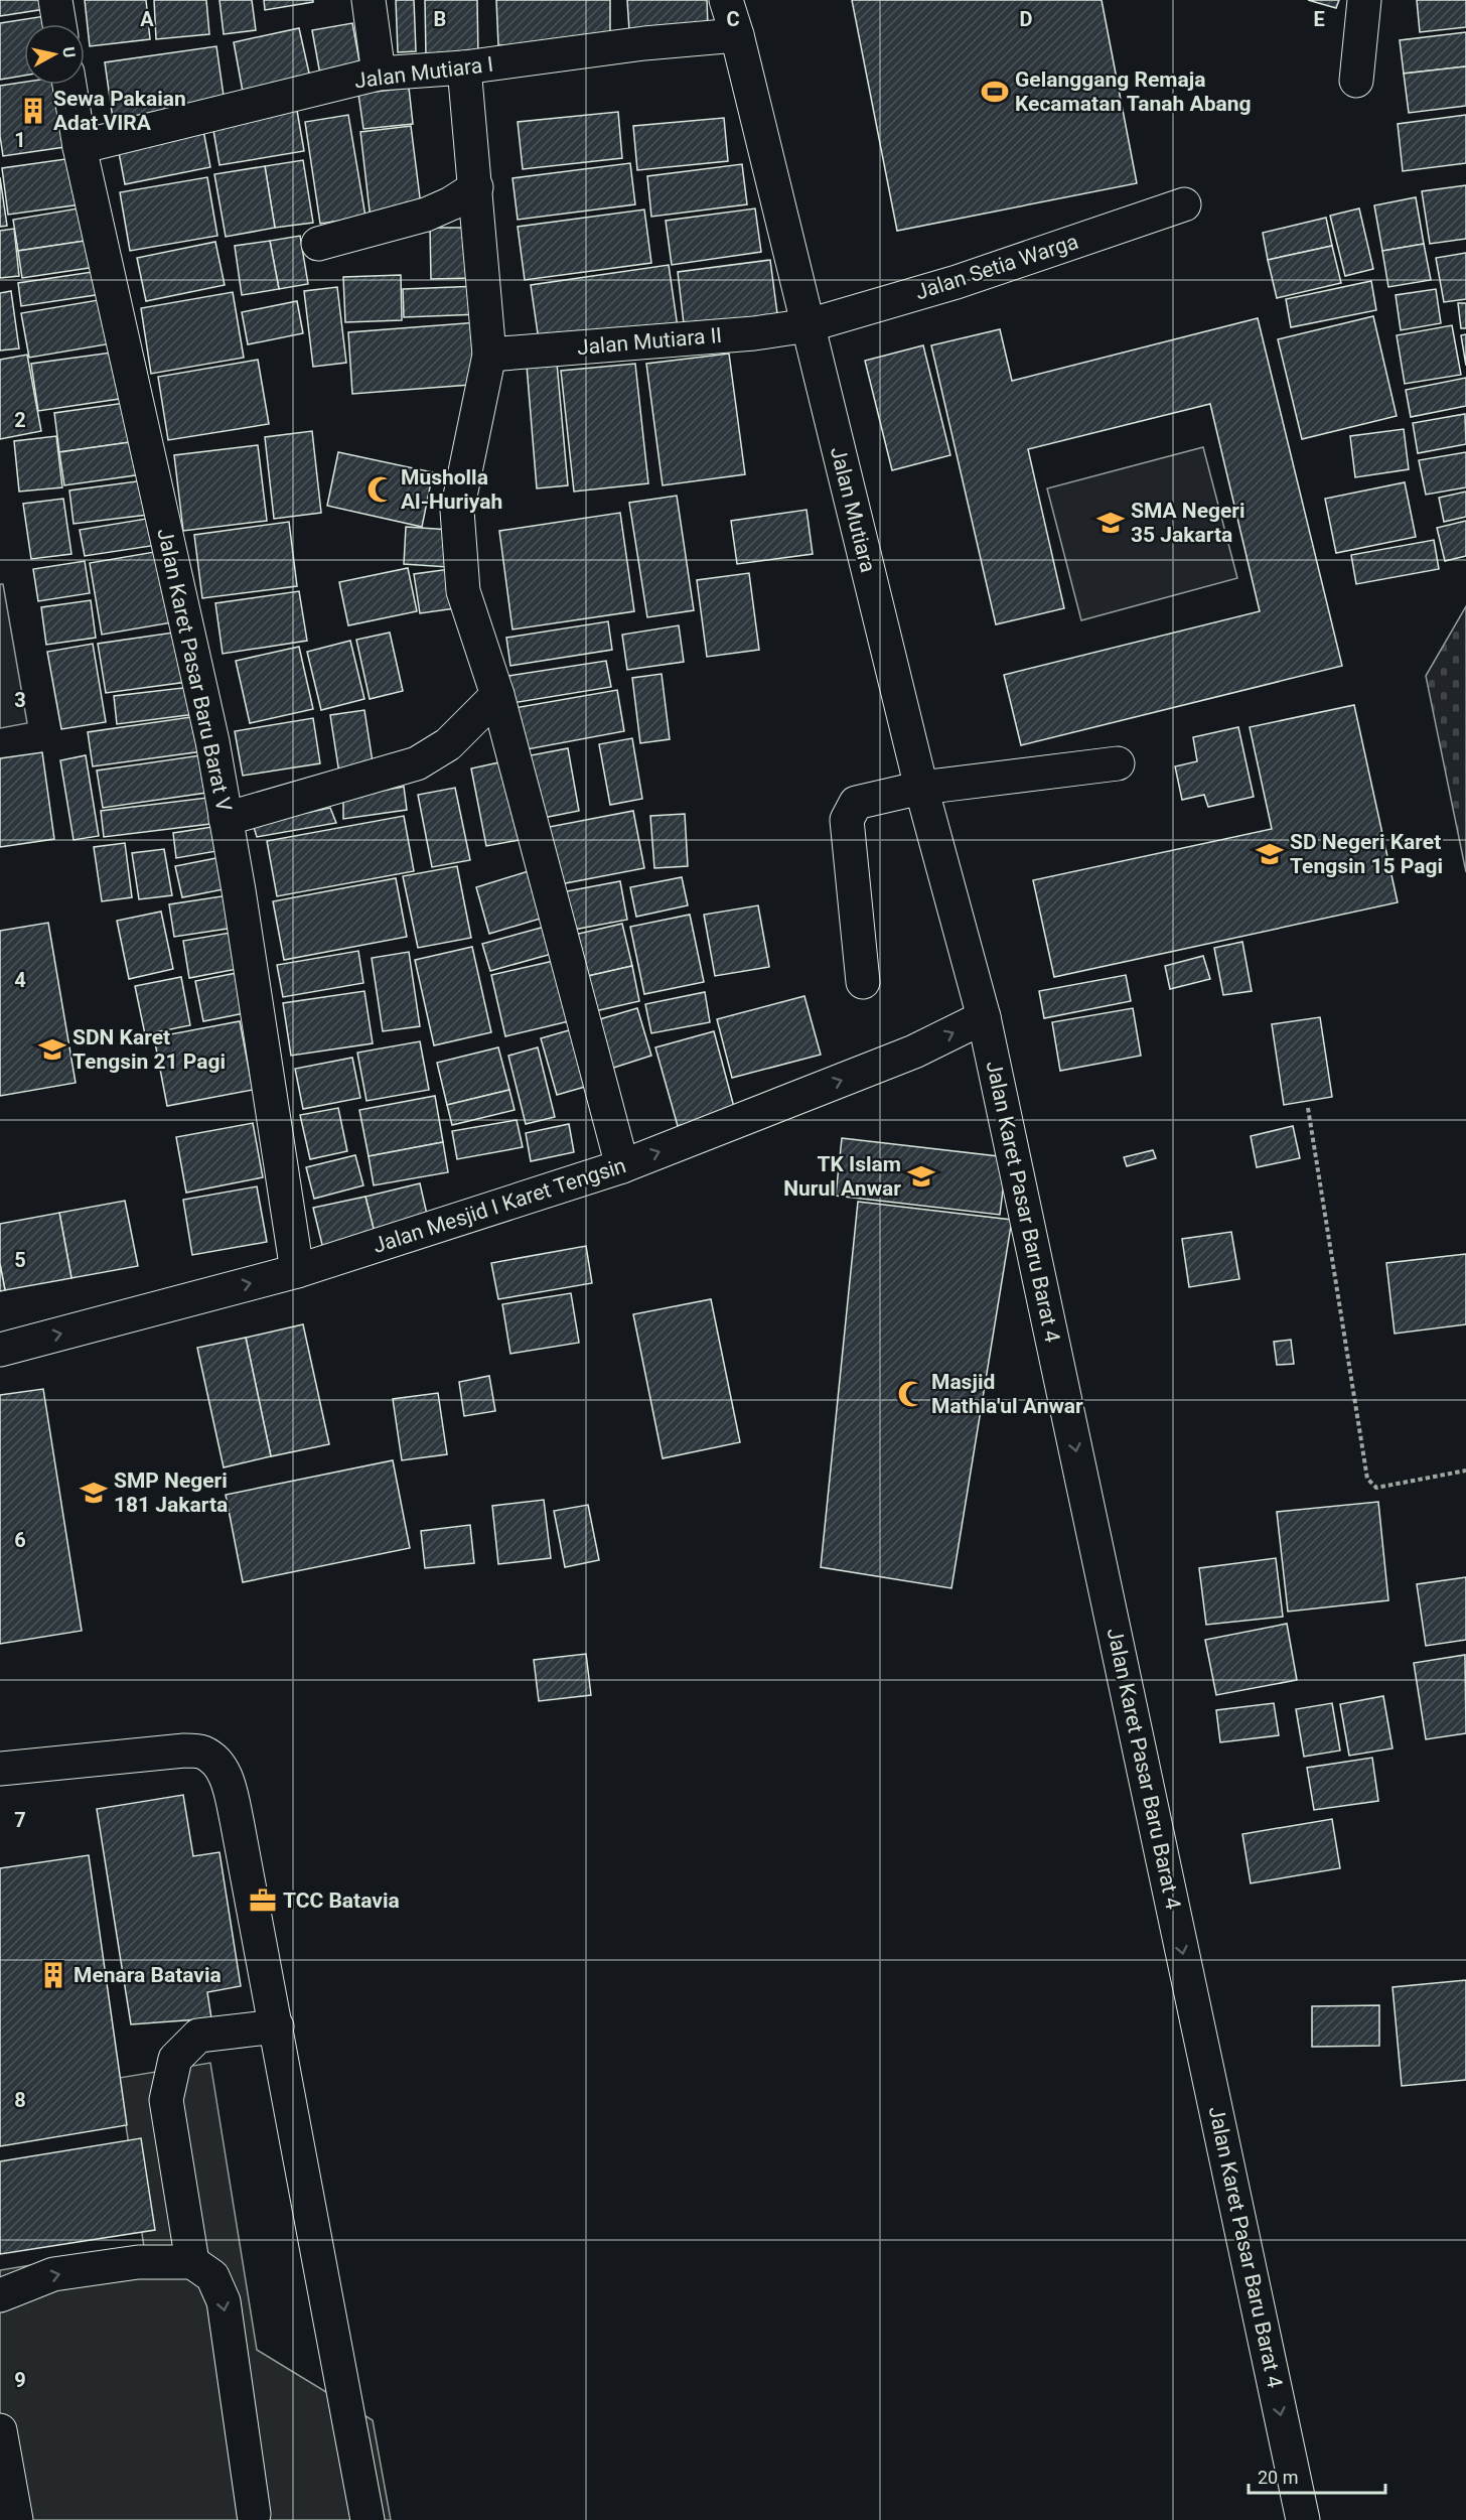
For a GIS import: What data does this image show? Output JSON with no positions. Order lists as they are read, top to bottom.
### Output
{
  "streets": {
    "street": [
      "Jalan Mutiara I",
      "Jalan Setia Warga",
      "Jalan Mutiara II",
      "Jalan Mutiara",
      "Jalan Karet Pasar Baru Barat V",
      "Jalan Karet Pasar Baru Barat 4",
      "Jalan Mesjid I Karet Tengsin"
    ]
  },
  "crossings": [
    ["Jalan Mutiara I", "Jalan Mutiara"],
    ["Jalan Mutiara I", "Jalan Karet Pasar Baru Barat V"],
    ["Jalan Setia Warga", "Jalan Mutiara II"],
    ["Jalan Setia Warga", "Jalan Mutiara"],
    ["Jalan Mutiara II", "Jalan Mutiara"],
    ["Jalan Mutiara", "Jalan Karet Pasar Baru Barat 4"],
    ["Jalan Mutiara", "Jalan Mesjid I Karet Tengsin"],
    ["Jalan Karet Pasar Baru Barat V", "Jalan Mesjid I Karet Tengsin"],
    ["Jalan Karet Pasar Baru Barat 4", "Jalan Mesjid I Karet Tengsin"]
  ],
  "one_way": ["Jalan Karet Pasar Baru Barat 4", "Jalan Mesjid I Karet Tengsin"],
  "places": {
    "sports": ["Gelanggang Remaja Kecamatan Tanah Abang"],
    "building": ["Sewa Pakaian Adat VIRA", "Menara Batavia"],
    "mosque": ["Musholla Al-Huriyah", "Masjid Mathla'ul Anwar"],
    "school or university": [
      "SMA Negeri 35 Jakarta",
      "SD Negeri Karet Tengsin 15 Pagi",
      "SDN Karet Tengsin 21 Pagi",
      "TK Islam Nurul Anwar",
      "SMP Negeri 181 Jakarta"
    ],
    "office": ["TCC Batavia"]
  },
  "scale_bar": "20 m",
  "north": "right",
  "grid": {
    "columns": [
      "A",
      "B",
      "C",
      "D",
      "E"
    ],
    "rows": [
      "1",
      "2",
      "3",
      "4",
      "5",
      "6",
      "7",
      "8",
      "9"
    ]
  }
}
